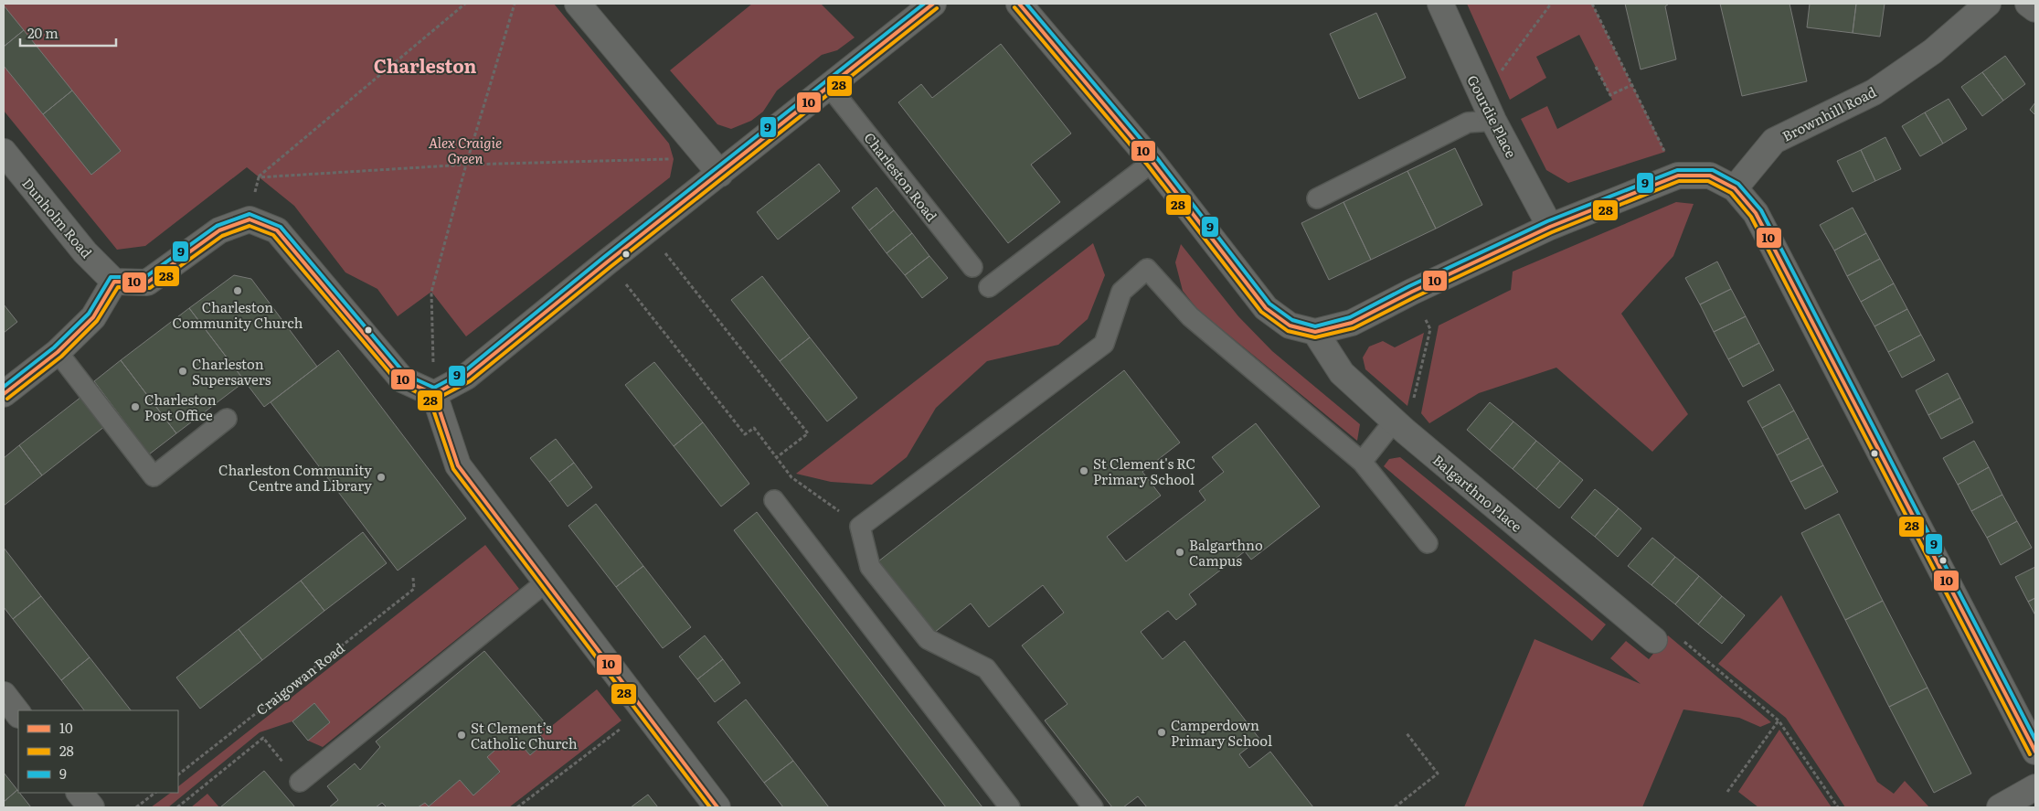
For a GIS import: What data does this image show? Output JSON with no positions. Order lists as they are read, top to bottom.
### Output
{
  "streets": {
    "street": [
      "Brownhill Road",
      "Gourdie Place",
      "Dunholm Road",
      "Balgarthno Place"
    ],
    "lane": ["Charleston Road"],
    "path": ["Craigowan Road"]
  },
  "districts": ["Charleston"],
  "parks": ["Alex Craigie Green"],
  "places": [
    "Charleston Community Church",
    "Charleston Supersavers",
    "Charleston Post Office",
    "St Clement's RC Primary School",
    "Charleston Community Centre and Library",
    "Balgarthno Campus",
    "Camperdown Primary School",
    "St Clement’s Catholic Church"
  ],
  "lines": ["transit line 10", "transit line 9", "transit line 28"],
  "legend": ["10", "28", "9"],
  "scale_bar": "20 m"
}
